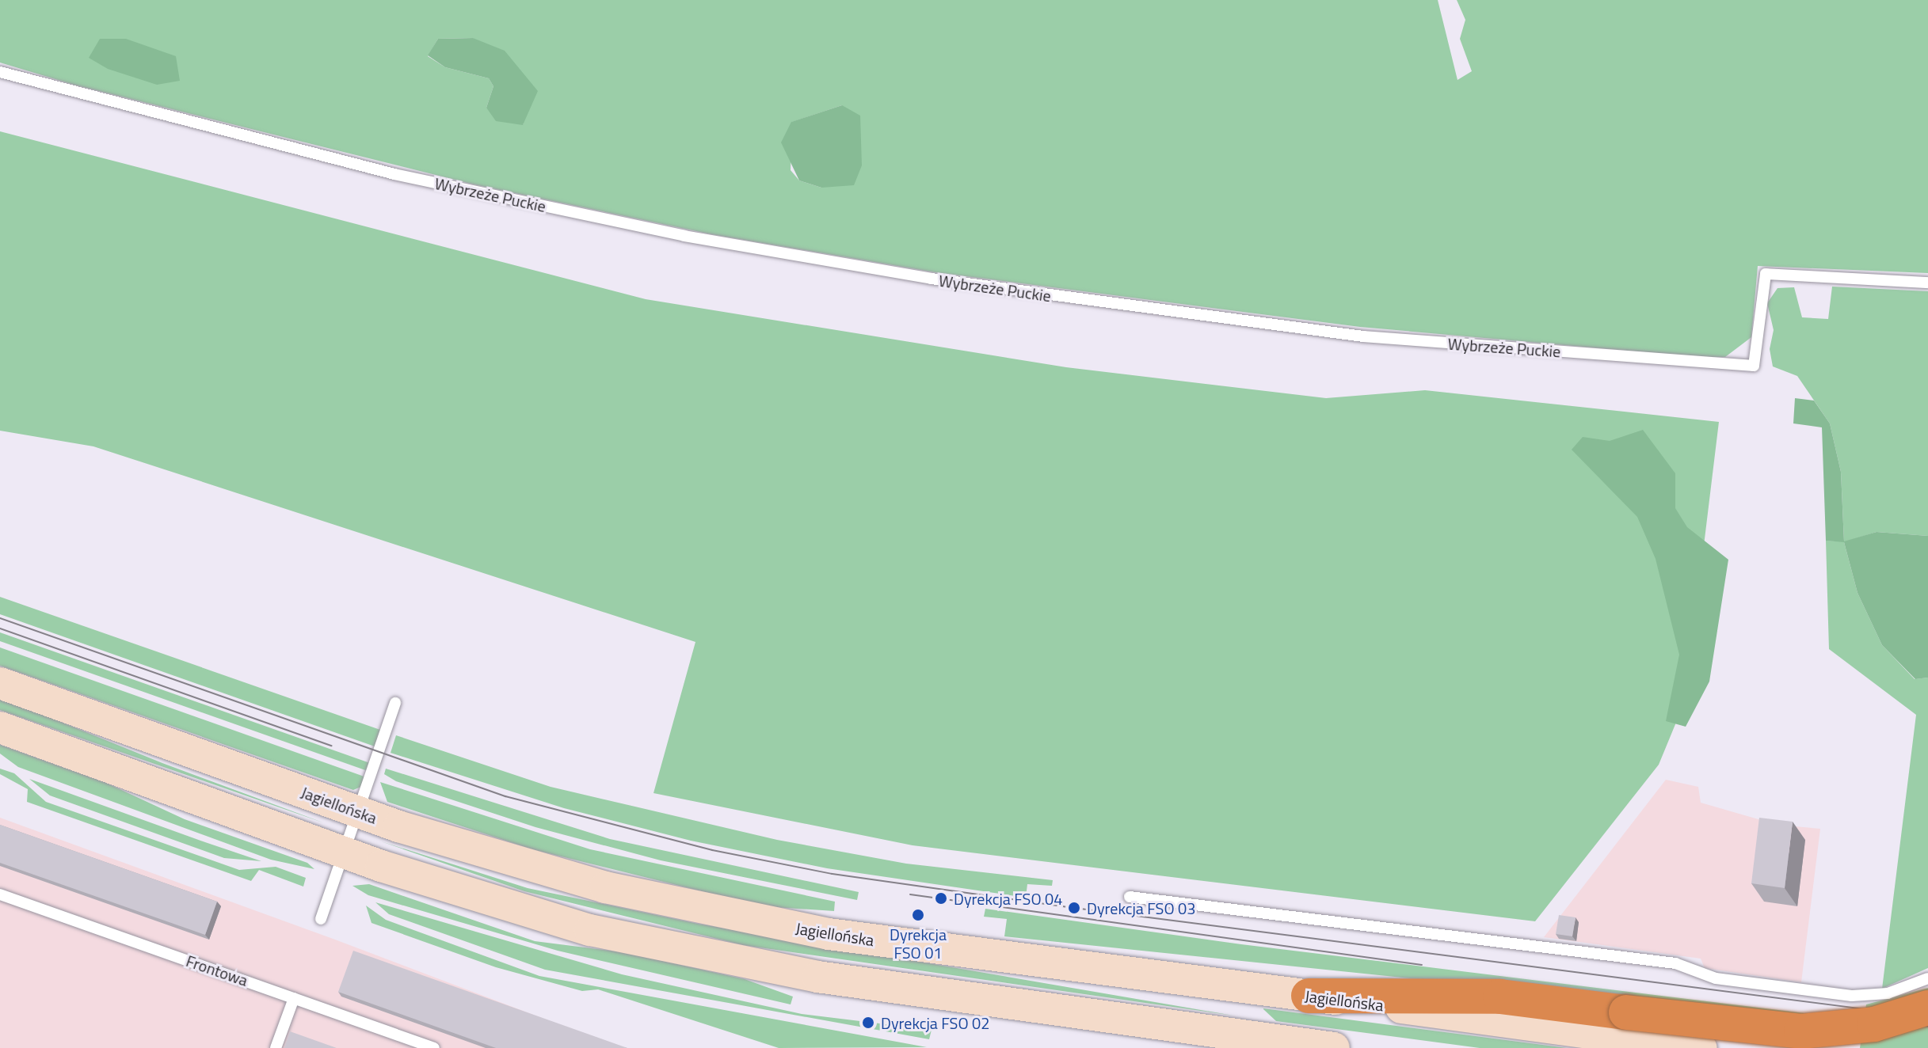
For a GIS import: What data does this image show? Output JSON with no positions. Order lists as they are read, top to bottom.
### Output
{
  "streets": {
    "main road": ["Jagiellońska"],
    "lane": ["Wybrzeże Puckie", "Frontowa"]
  },
  "places": [
    "Dyrekcja FSO 04",
    "Dyrekcja FSO 03",
    "Dyrekcja FSO 01",
    "Dyrekcja FSO 02"
  ]
}
